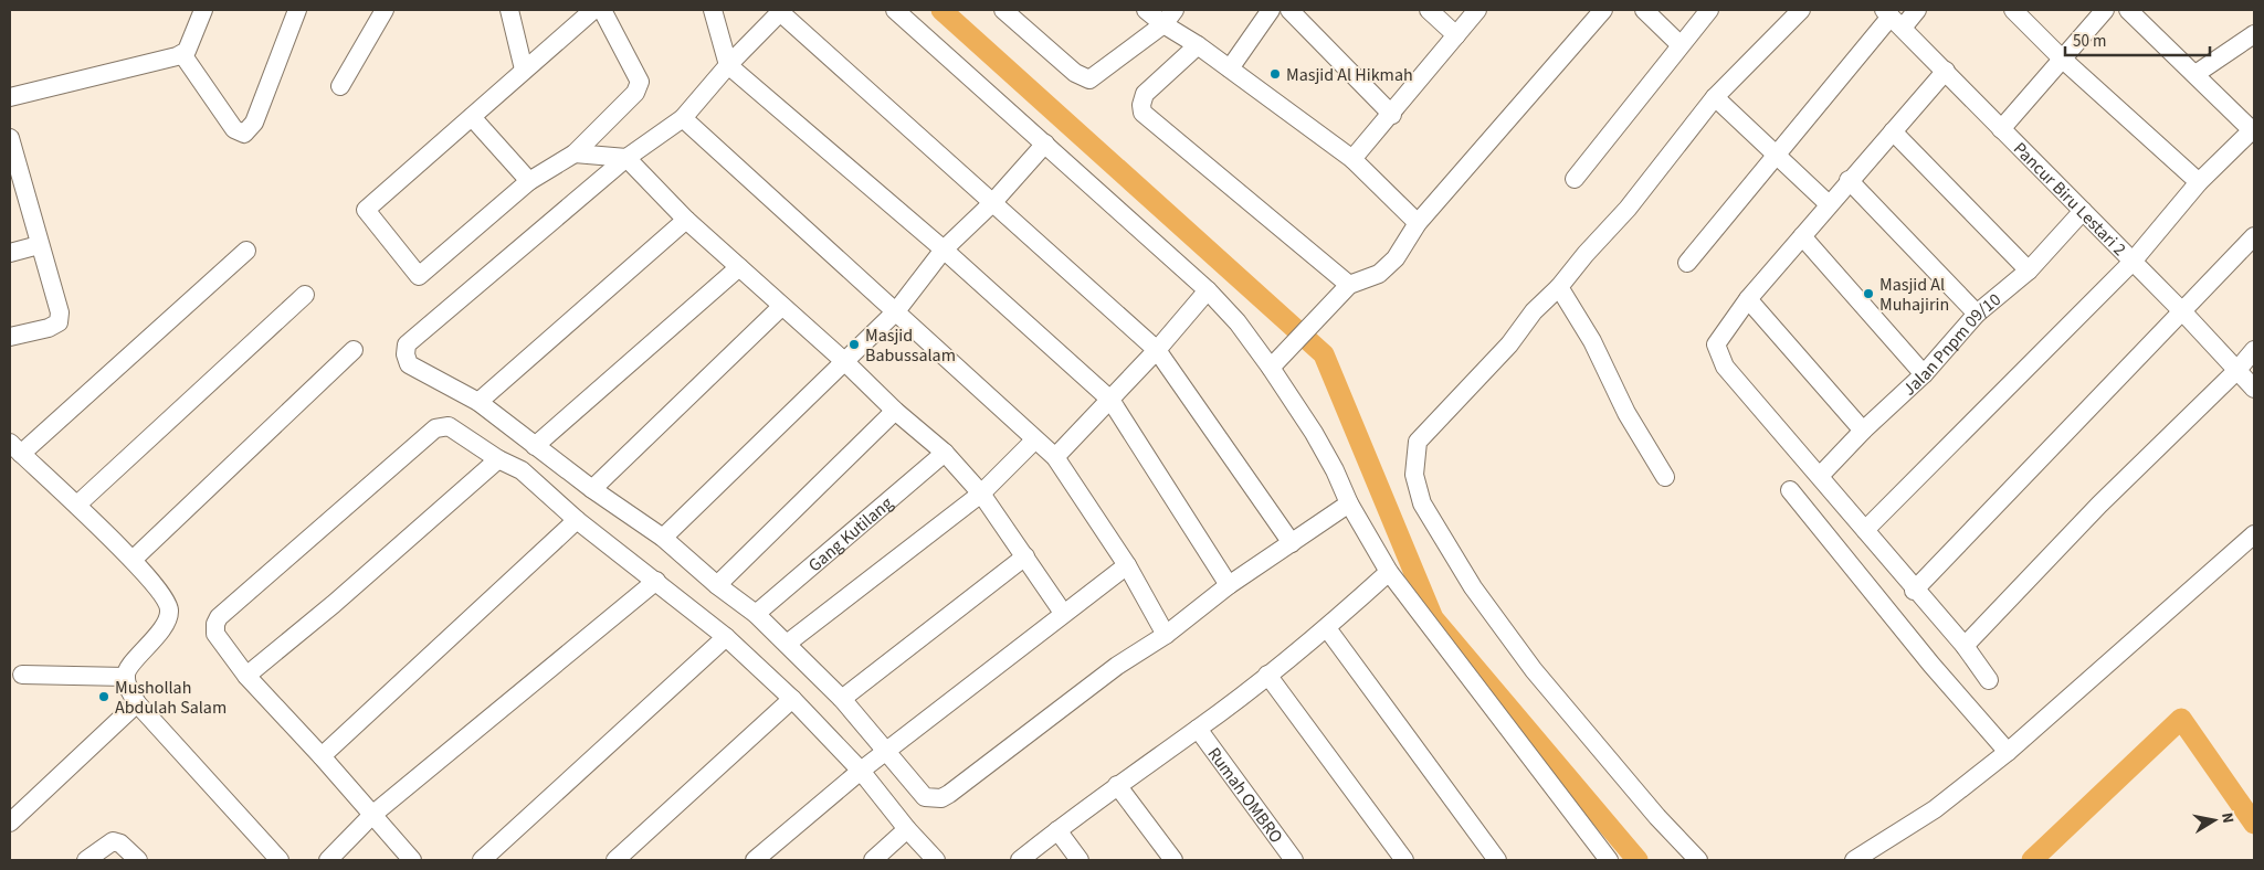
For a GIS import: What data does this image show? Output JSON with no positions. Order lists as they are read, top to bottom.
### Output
{
  "streets": {
    "street": [
      "Pancur Biru Lestari 2",
      "Jalan Pnpm 09/10",
      "Gang Kutilang",
      "Rumah OMBRO"
    ]
  },
  "crossings": [
    ["Pancur Biru Lestari 2", "Jalan Pnpm 09/10"]
  ],
  "places": [
    "Masjid Al Hikmah",
    "Masjid Al Muhajirin",
    "Masjid Babussalam",
    "Mushollah Abdulah Salam"
  ],
  "scale_bar": "50 m",
  "north": "right"
}
